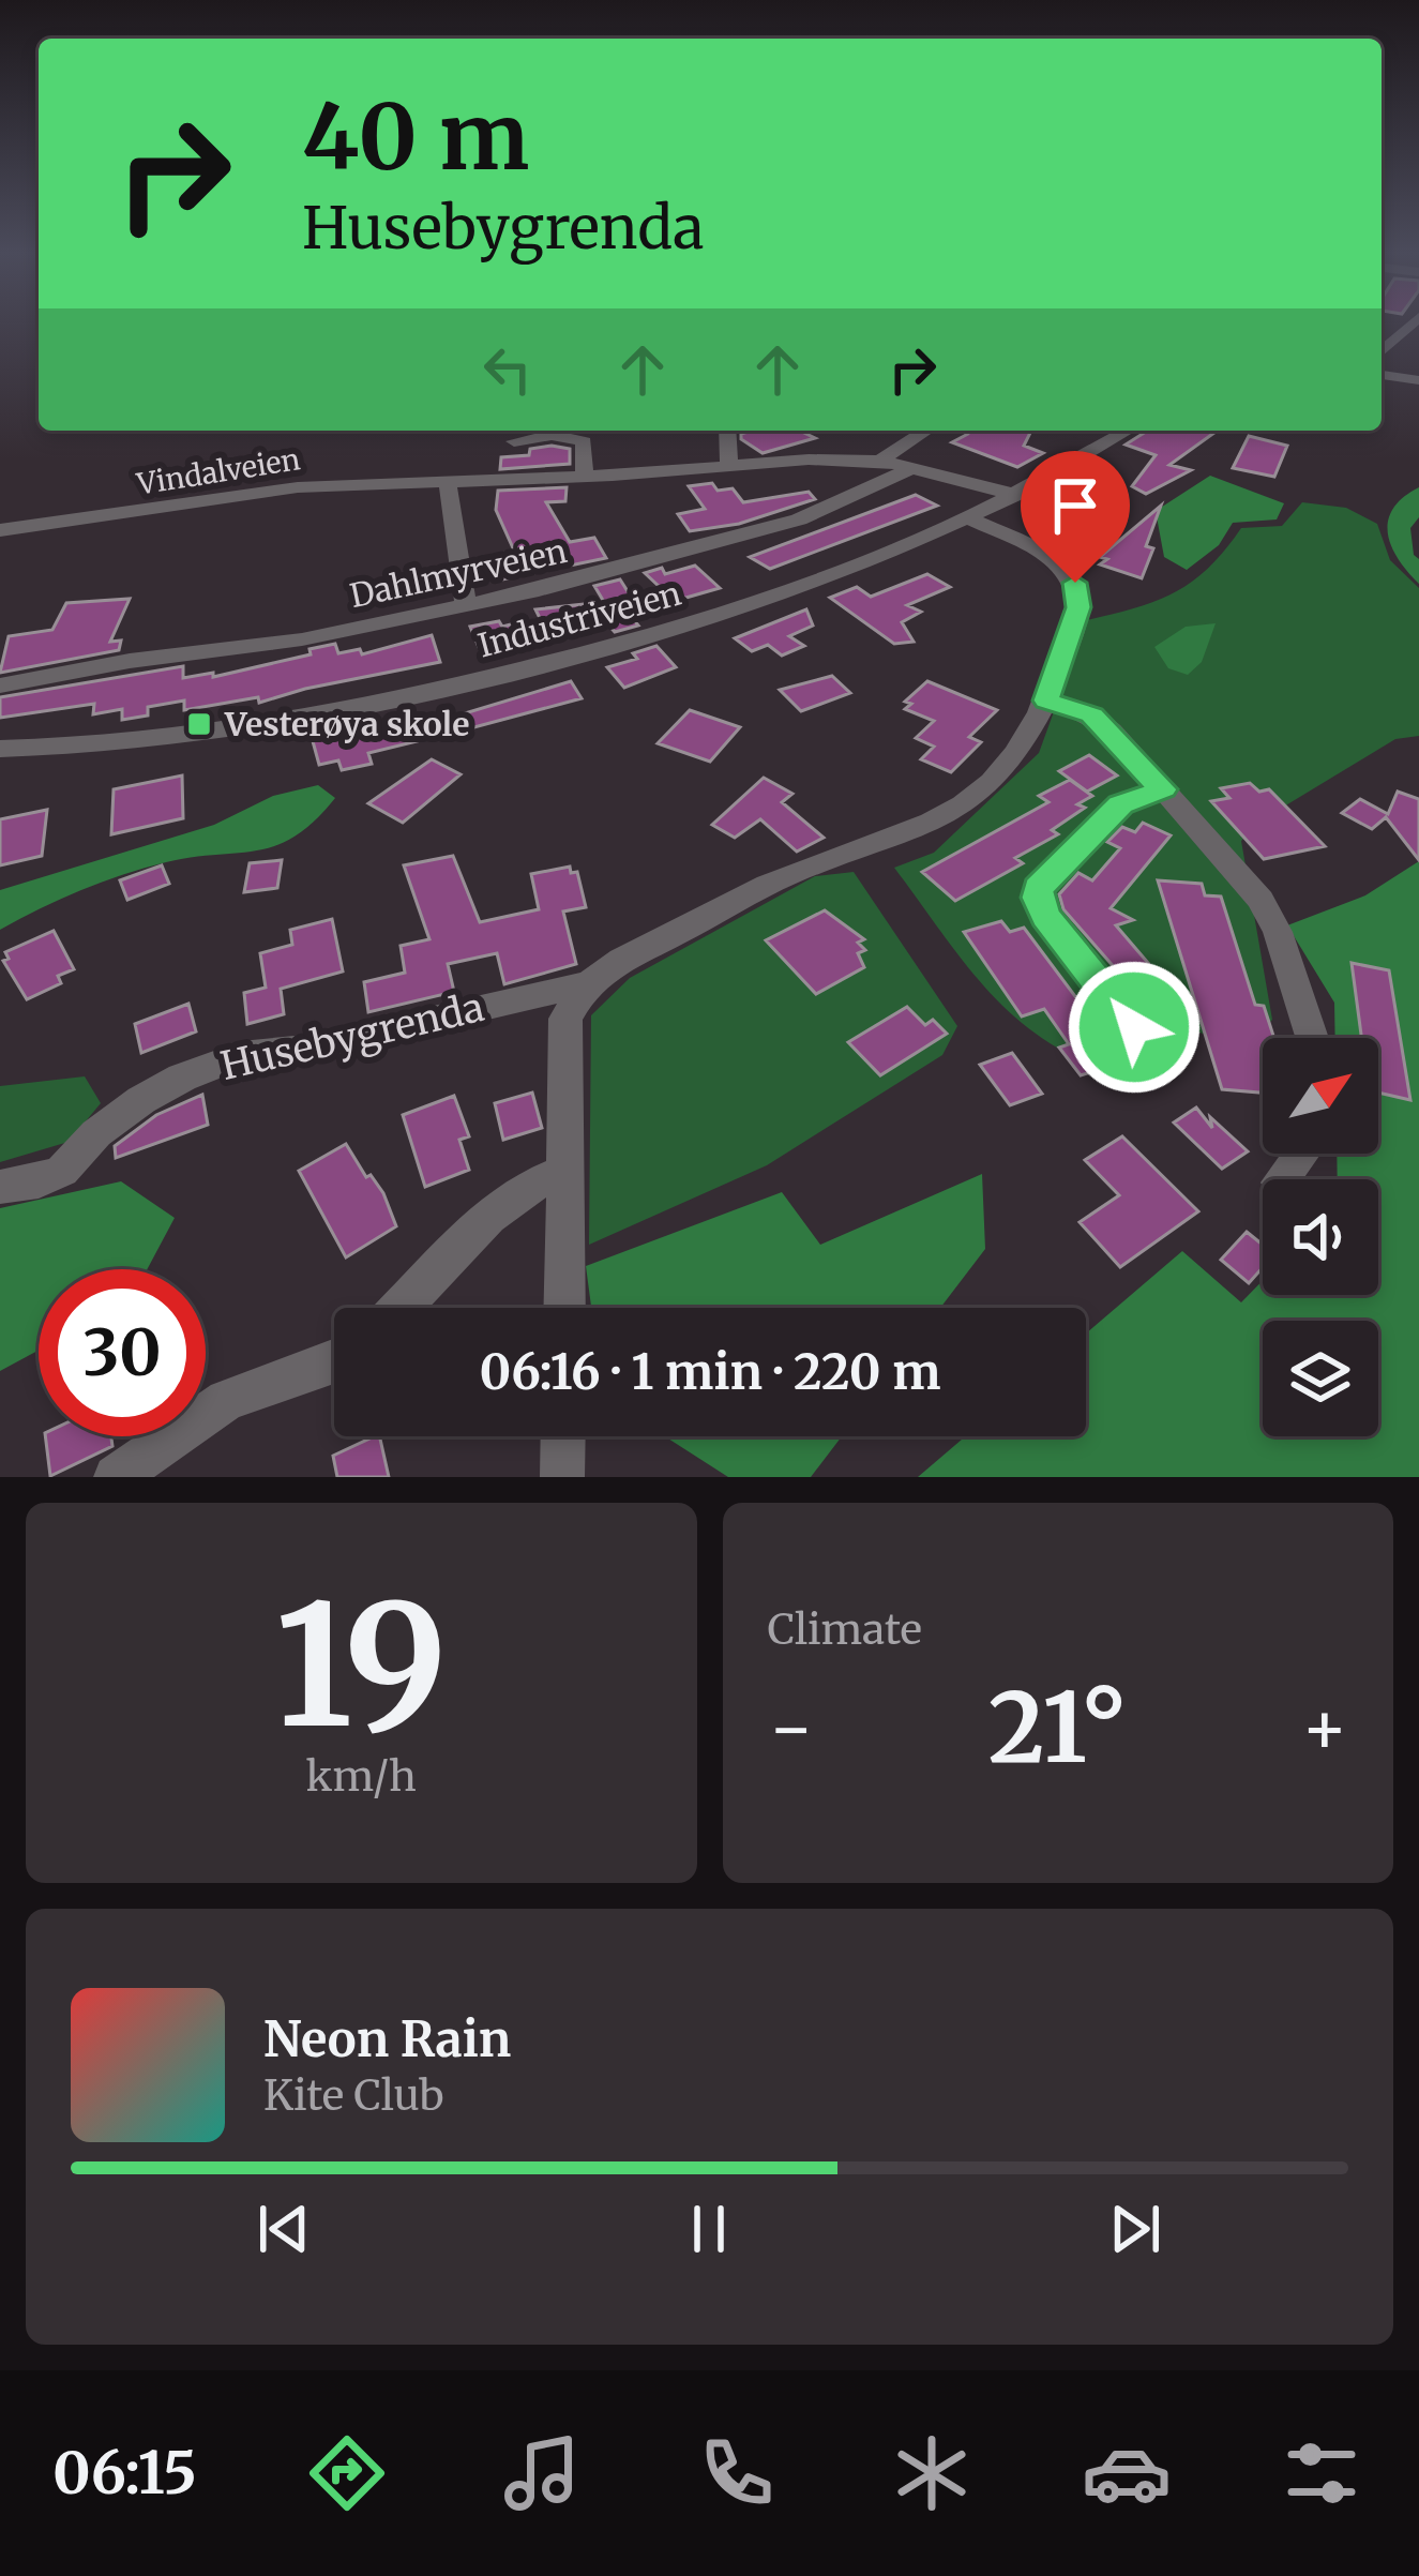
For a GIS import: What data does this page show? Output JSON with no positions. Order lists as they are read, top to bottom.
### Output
{
  "streets": {
    "street": [
      "Vindalveien",
      "Dahlmyrveien",
      "Industriveien",
      "Husebygrenda"
    ]
  },
  "crossings": [
    ["Vindalveien", "Dahlmyrveien"],
    ["Vindalveien", "Industriveien"],
    ["Industriveien", "Husebygrenda"]
  ],
  "places": {
    "transit": ["Vesterøya skole"]
  },
  "north": "top right",
  "page": {
    "turn": ["40 m", "Husebygrenda"],
    "limit": "30",
    "trip": "06:16 · 1 min · 220 m",
    "tile": [
      ["19", "km/h"],
      "Climate"
    ],
    "heat": ["−", "21°", "+"],
    "song": ["Neon Rain", "Kite Club"],
    "tabs": "06:15"
  }
}
